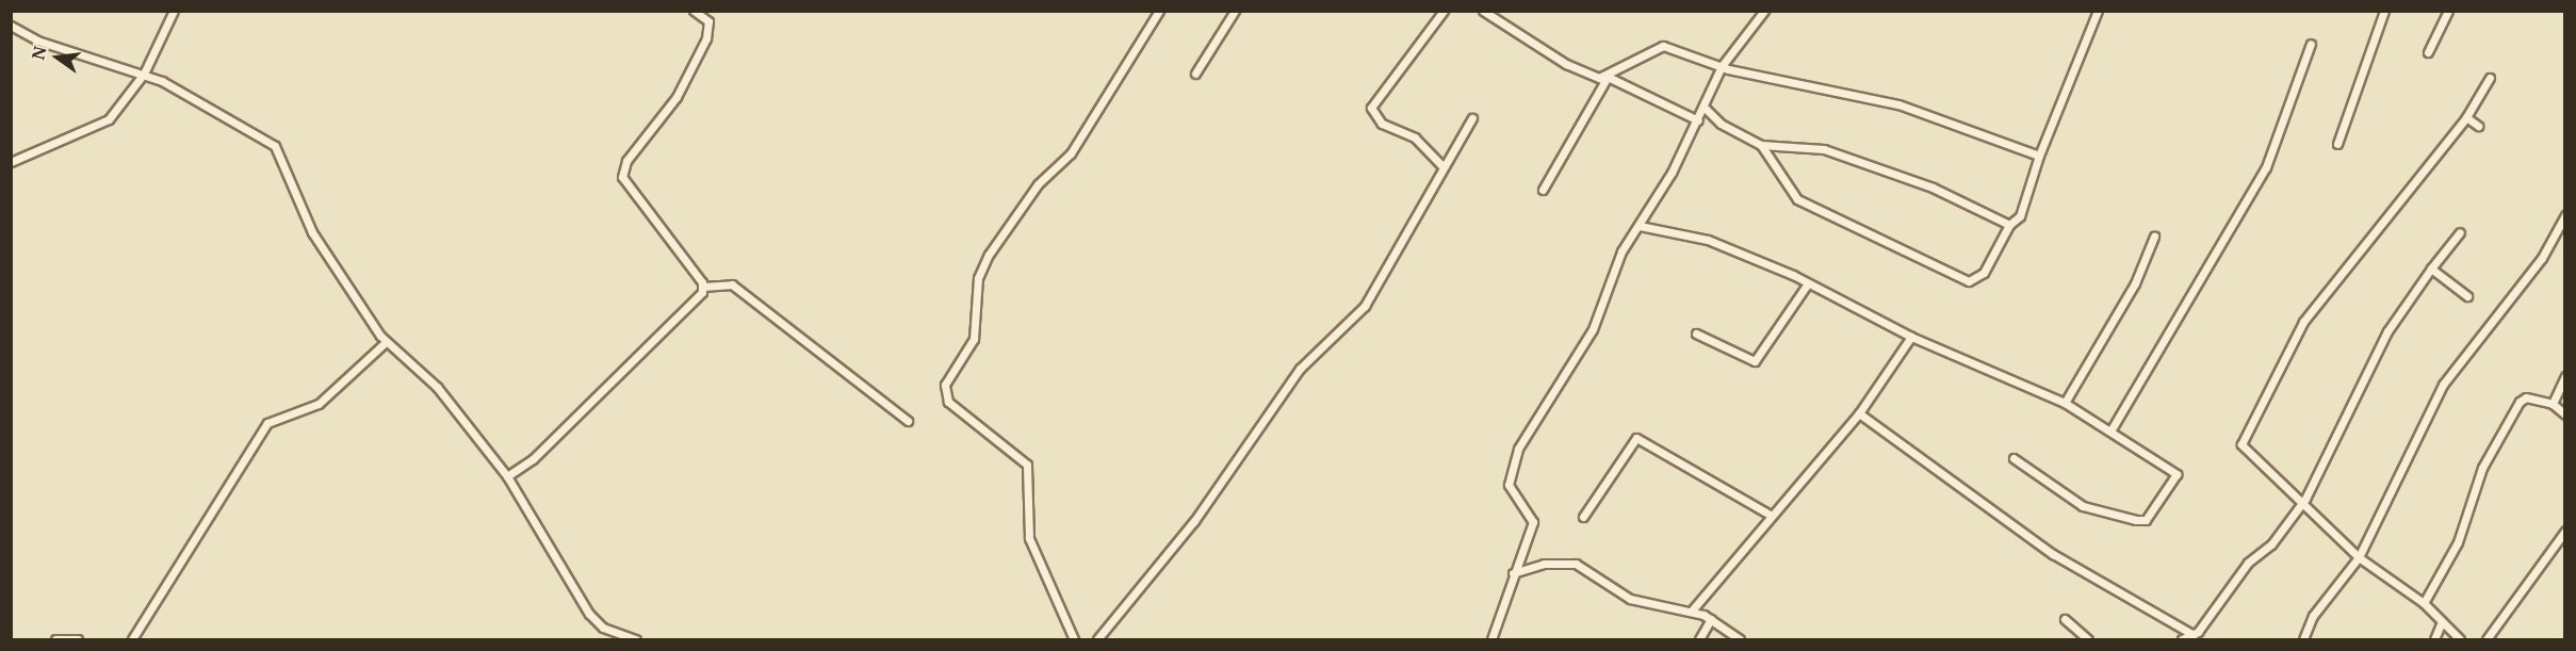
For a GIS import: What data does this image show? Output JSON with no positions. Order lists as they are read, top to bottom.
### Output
{
  "north": "left"
}
